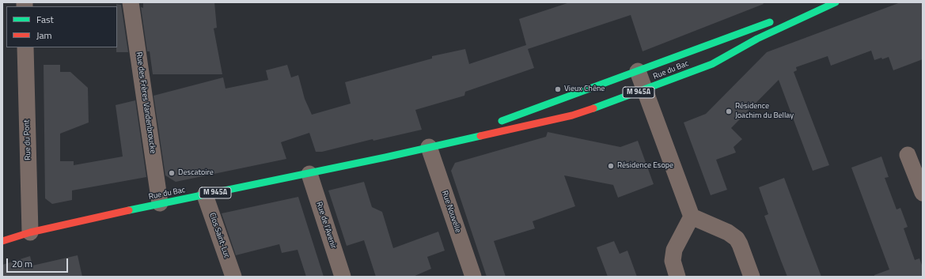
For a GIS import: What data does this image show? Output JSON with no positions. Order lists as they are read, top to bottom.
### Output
{
  "streets": {
    "main road": ["Rue du Bac", "M 945A"],
    "street": [
      "Rue des Frères Vandenbroucke",
      "Rue du Pont",
      "Rue Nouvelle",
      "Rue de l'Avenir",
      "Clos Saint-Luc"
    ]
  },
  "crossings": [
    ["Rue du Bac", "Rue des Frères Vandenbroucke"],
    ["Rue du Bac", "Rue du Pont"],
    ["Rue du Bac", "Rue Nouvelle"],
    ["Rue du Bac", "Rue de l'Avenir"],
    ["Rue du Bac", "Clos Saint-Luc"]
  ],
  "places": [
    "Vieux Chêne",
    "Résidence Joachim du Bellay",
    "Résidence Esope",
    "Descatoire"
  ],
  "legend": ["Fast", "Jam"],
  "scale_bar": "20 m"
}
